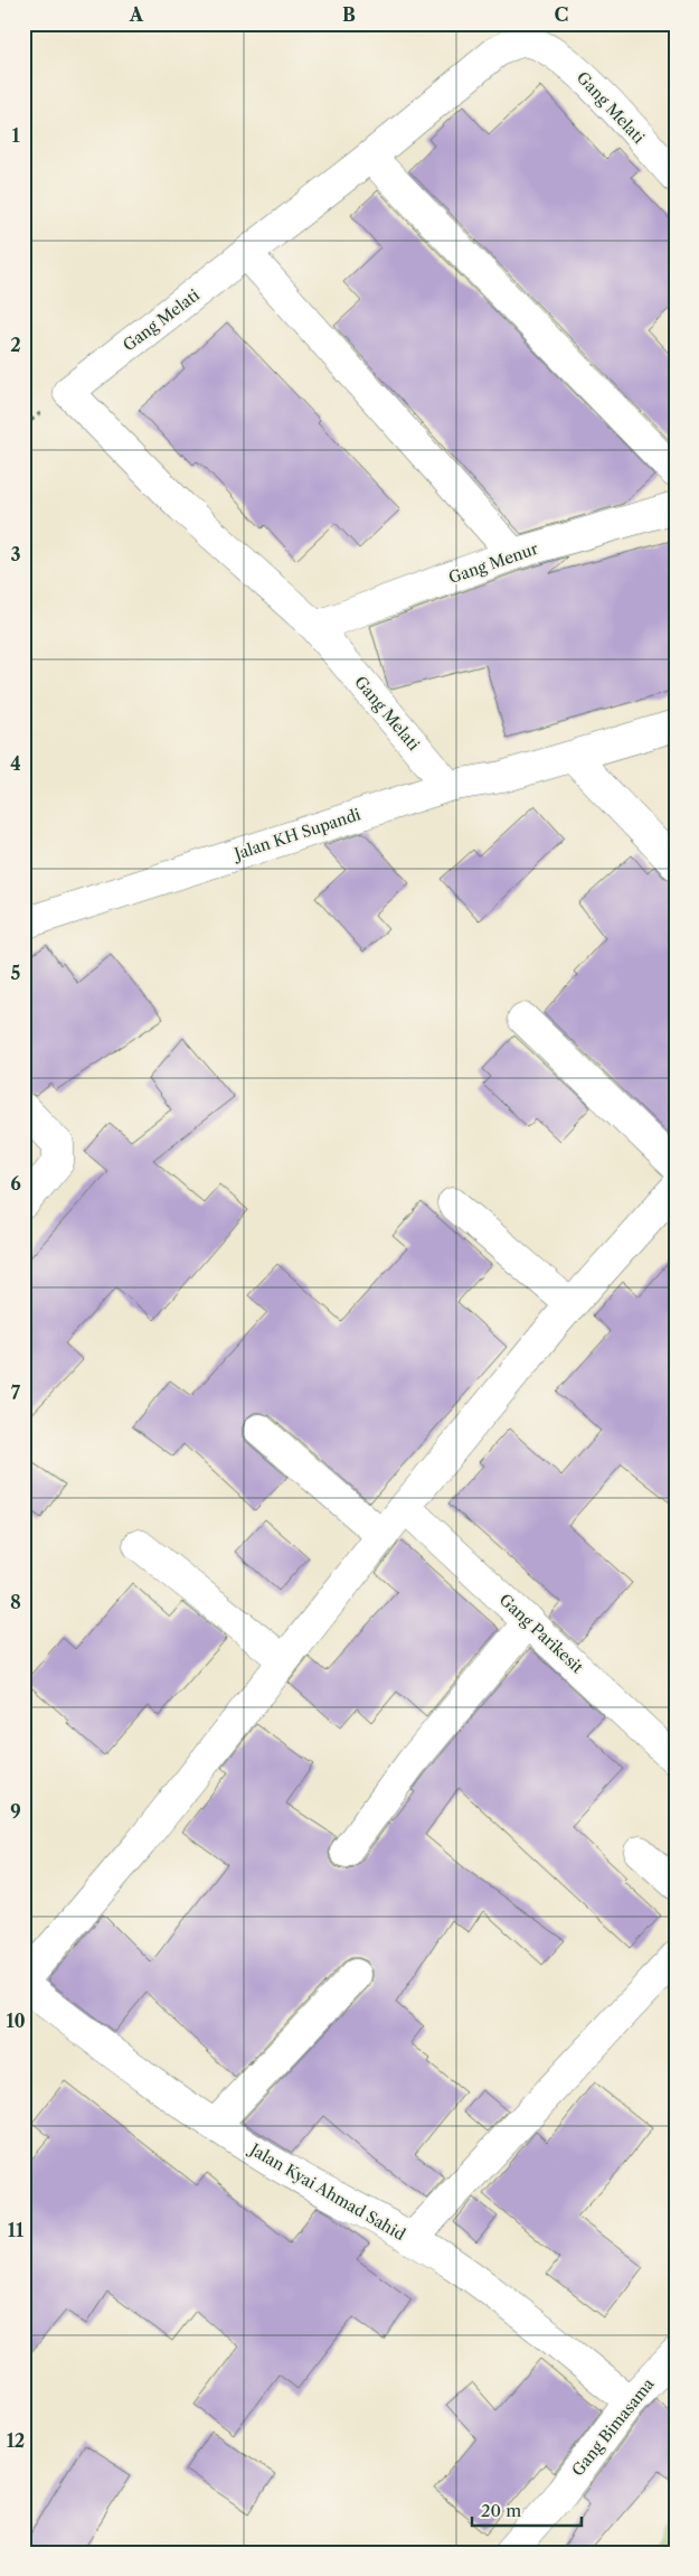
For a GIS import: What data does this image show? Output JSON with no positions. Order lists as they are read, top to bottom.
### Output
{
  "streets": {
    "street": [
      "Gang Melati",
      "Gang Menur",
      "Jalan KH Supandi",
      "Gang Parikesit",
      "Jalan Kyai Ahmad Sahid",
      "Gang Bimasama"
    ]
  },
  "crossings": [
    ["Gang Melati", "Gang Menur"],
    ["Gang Melati", "Jalan KH Supandi"],
    ["Jalan Kyai Ahmad Sahid", "Gang Bimasama"]
  ],
  "scale_bar": "20 m",
  "grid": {
    "columns": ["A", "B", "C"],
    "rows": [
      "1",
      "2",
      "3",
      "4",
      "5",
      "6",
      "7",
      "8",
      "9",
      "10",
      "11",
      "12"
    ]
  }
}
